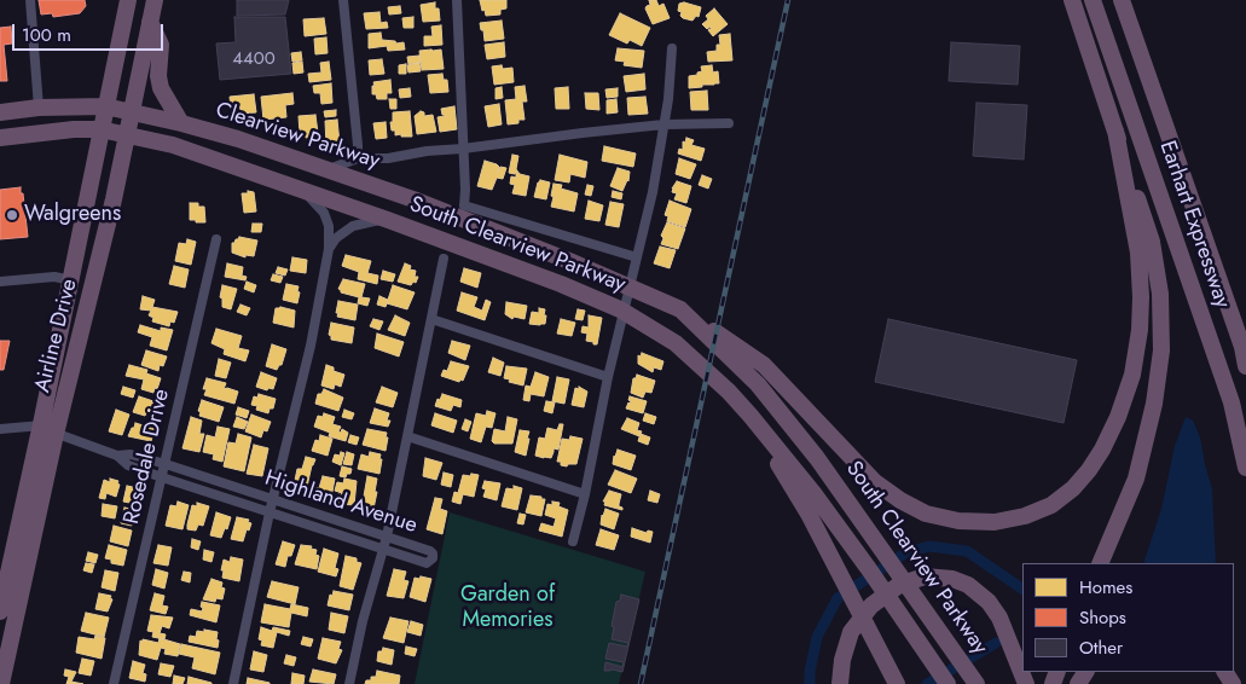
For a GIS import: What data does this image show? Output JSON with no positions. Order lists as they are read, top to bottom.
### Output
{
  "streets": {
    "highway": [
      "Clearview Parkway",
      "Earhart Expressway",
      "South Clearview Parkway",
      "Airline Drive"
    ],
    "street": ["Rosedale Drive", "Highland Avenue"]
  },
  "crossings": [
    ["Clearview Parkway", "South Clearview Parkway"],
    ["Clearview Parkway", "Airline Drive"],
    ["South Clearview Parkway", "Airline Drive"],
    ["Airline Drive", "Highland Avenue"],
    ["Rosedale Drive", "Highland Avenue"]
  ],
  "parks": ["Garden of Memories"],
  "places": ["Walgreens"],
  "house_numbers": ["4400"],
  "legend": ["Homes", "Shops", "Other"],
  "scale_bar": "100 m"
}
